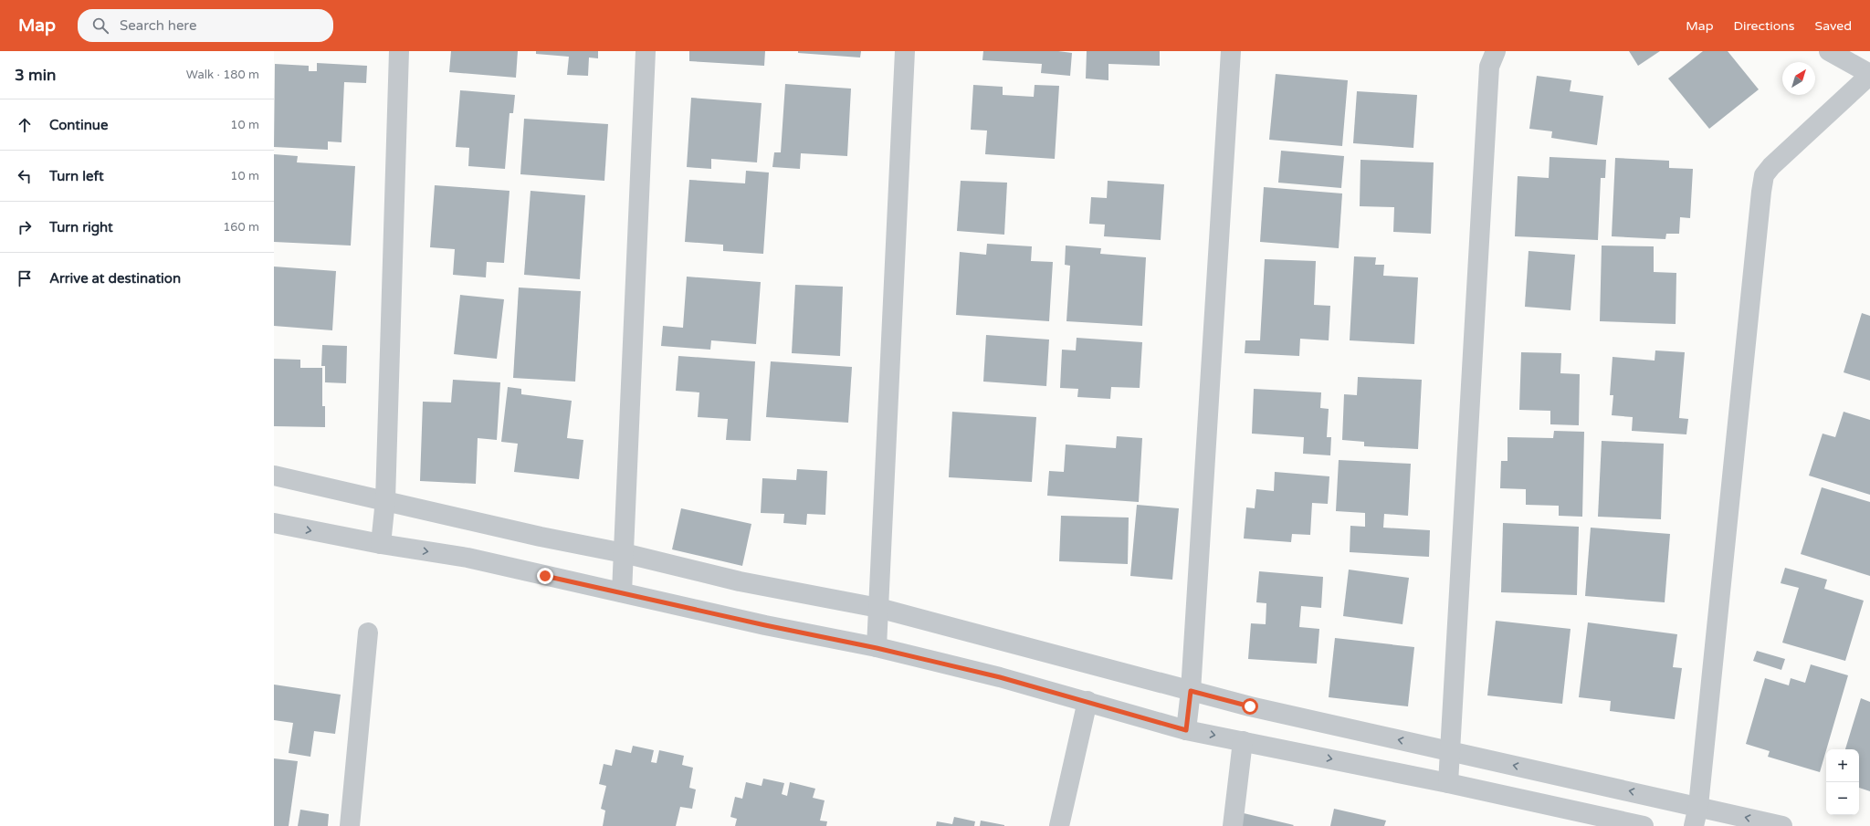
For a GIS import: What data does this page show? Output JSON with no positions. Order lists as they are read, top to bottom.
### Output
{
  "north": "top right",
  "page": {
    "header": "Map",
    "search": "Search here",
    "nav": ["Map", "Directions", "Saved"],
    "heading": ["3 min", "Walk · 180 m"],
    "list": [
      ["Continue", "10 m"],
      ["Turn left", "10 m"],
      ["Turn right", "160 m"],
      "Arrive at destination"
    ],
    "map_buttons": ["+", "−"]
  }
}
